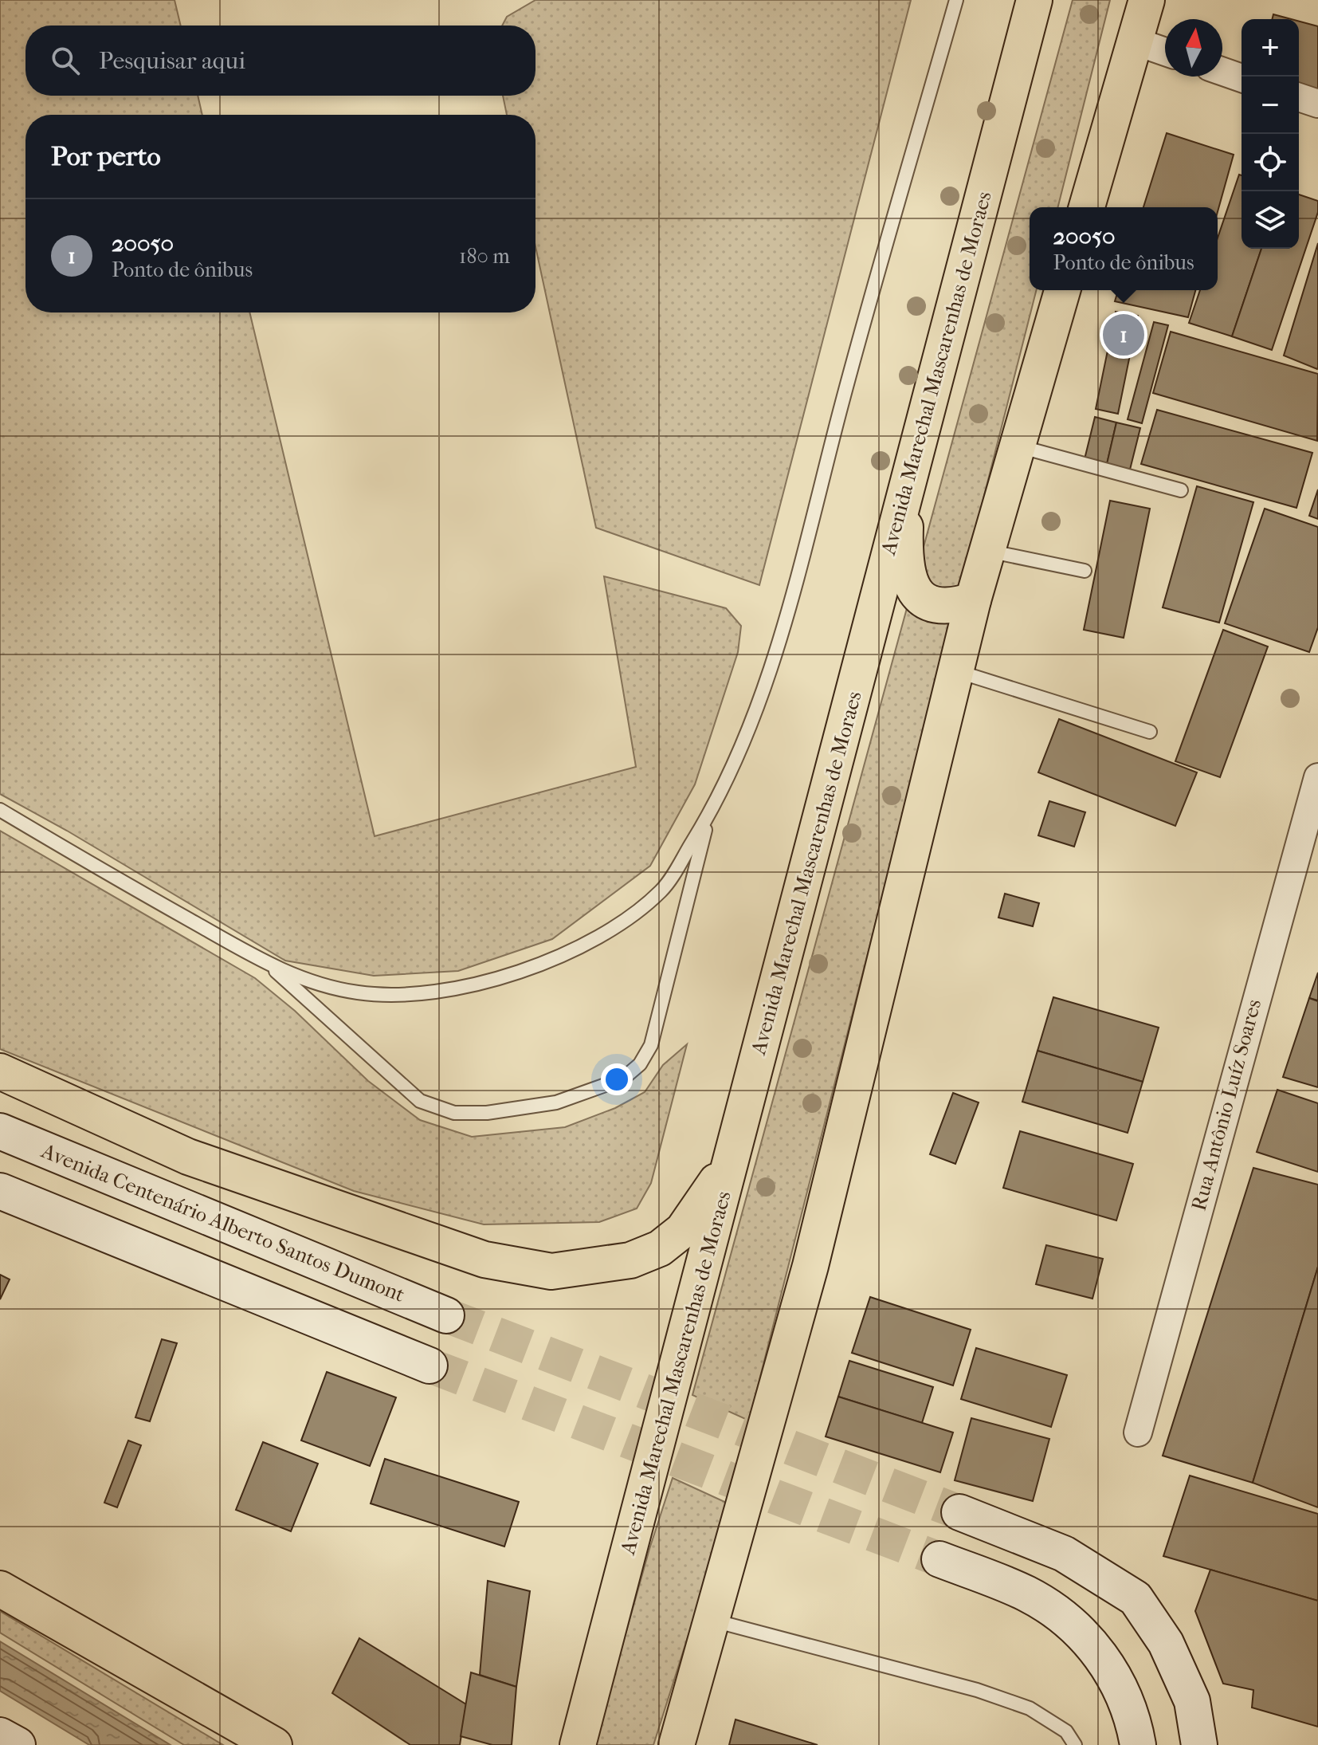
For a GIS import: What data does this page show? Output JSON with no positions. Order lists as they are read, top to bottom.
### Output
{
  "streets": {
    "highway": ["Avenida Marechal Mascarenhas de Moraes"],
    "main road": ["Avenida Centenário Alberto Santos Dumont"],
    "street": ["Rua Antônio Luíz Soares"]
  },
  "north": "top",
  "page": {
    "map_buttons": ["+", "−"],
    "search": "Pesquisar aqui",
    "heading": "Por perto",
    "list": [
      {
        "mark": "1",
        "name": "20050",
        "note": "Ponto de ônibus",
        "value": "180 m"
      }
    ],
    "popup": ["20050", "Ponto de ônibus"],
    "pins": "1"
  }
}
